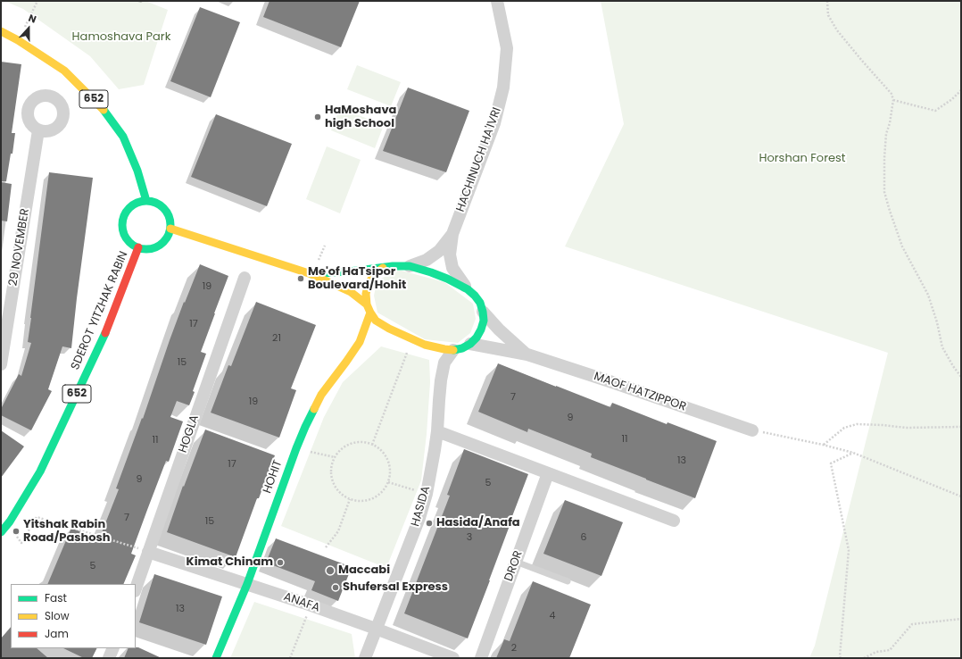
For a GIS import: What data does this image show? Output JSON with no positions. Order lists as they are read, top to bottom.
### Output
{
  "streets": {
    "street": [
      "652",
      "HACHINUCH HA'IVRI",
      "29 NOVEMBER",
      "SDEROT YITZHAK RABIN",
      "MAOF HATZIPPOR",
      "HOGLA",
      "HOHIT",
      "HASIDA",
      "DROR",
      "ANAFA"
    ]
  },
  "crossings": [
    ["652", "SDEROT YITZHAK RABIN"],
    ["HACHINUCH HA'IVRI", "MAOF HATZIPPOR"],
    ["HACHINUCH HA'IVRI", "HOHIT"],
    ["HACHINUCH HA'IVRI", "HASIDA"],
    ["MAOF HATZIPPOR", "HOHIT"],
    ["MAOF HATZIPPOR", "HASIDA"],
    ["HOGLA", "ANAFA"],
    ["HOHIT", "HASIDA"],
    ["HOHIT", "ANAFA"],
    ["HASIDA", "ANAFA"]
  ],
  "parks": ["Hamoshava Park", "Horshan Forest"],
  "places": [
    "HaMoshava high School",
    "Me'of HaTsipor Boulevard/Hohit",
    "Hasida/Anafa",
    "Yitshak Rabin Road/Pashosh",
    "Kimat Chinam",
    "Maccabi",
    "Shufersal Express"
  ],
  "house_numbers": [
    "19",
    "17",
    "21",
    "15",
    "7",
    "19",
    "9",
    "11",
    "11",
    "13",
    "17",
    "9",
    "5",
    "7",
    "15",
    "3",
    "6",
    "5",
    "13",
    "4",
    "2"
  ],
  "legend": ["Fast", "Slow", "Jam"],
  "north": "top"
}
